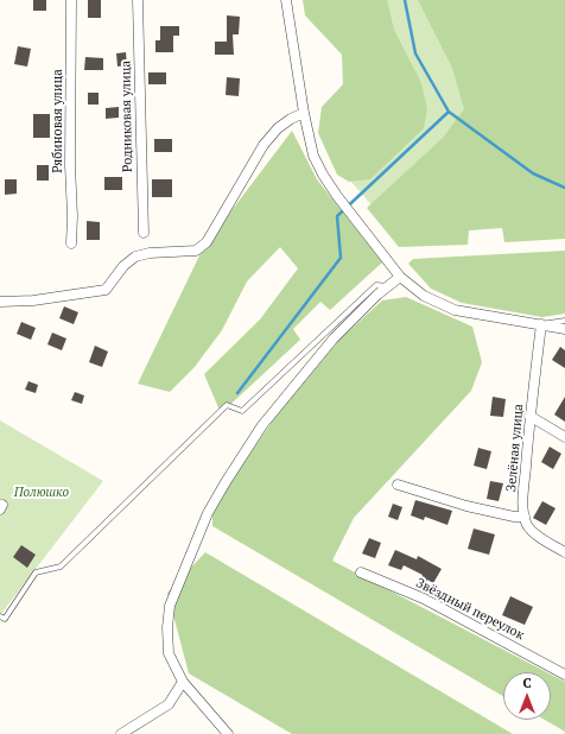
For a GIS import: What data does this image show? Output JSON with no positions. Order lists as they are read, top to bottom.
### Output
{
  "streets": {
    "street": [
      "Родниковая улица",
      "Рябиновая улица",
      "Зелёная улица",
      "Звёздный переулок"
    ]
  },
  "parks": ["Полюшко"],
  "north": "top"
}
